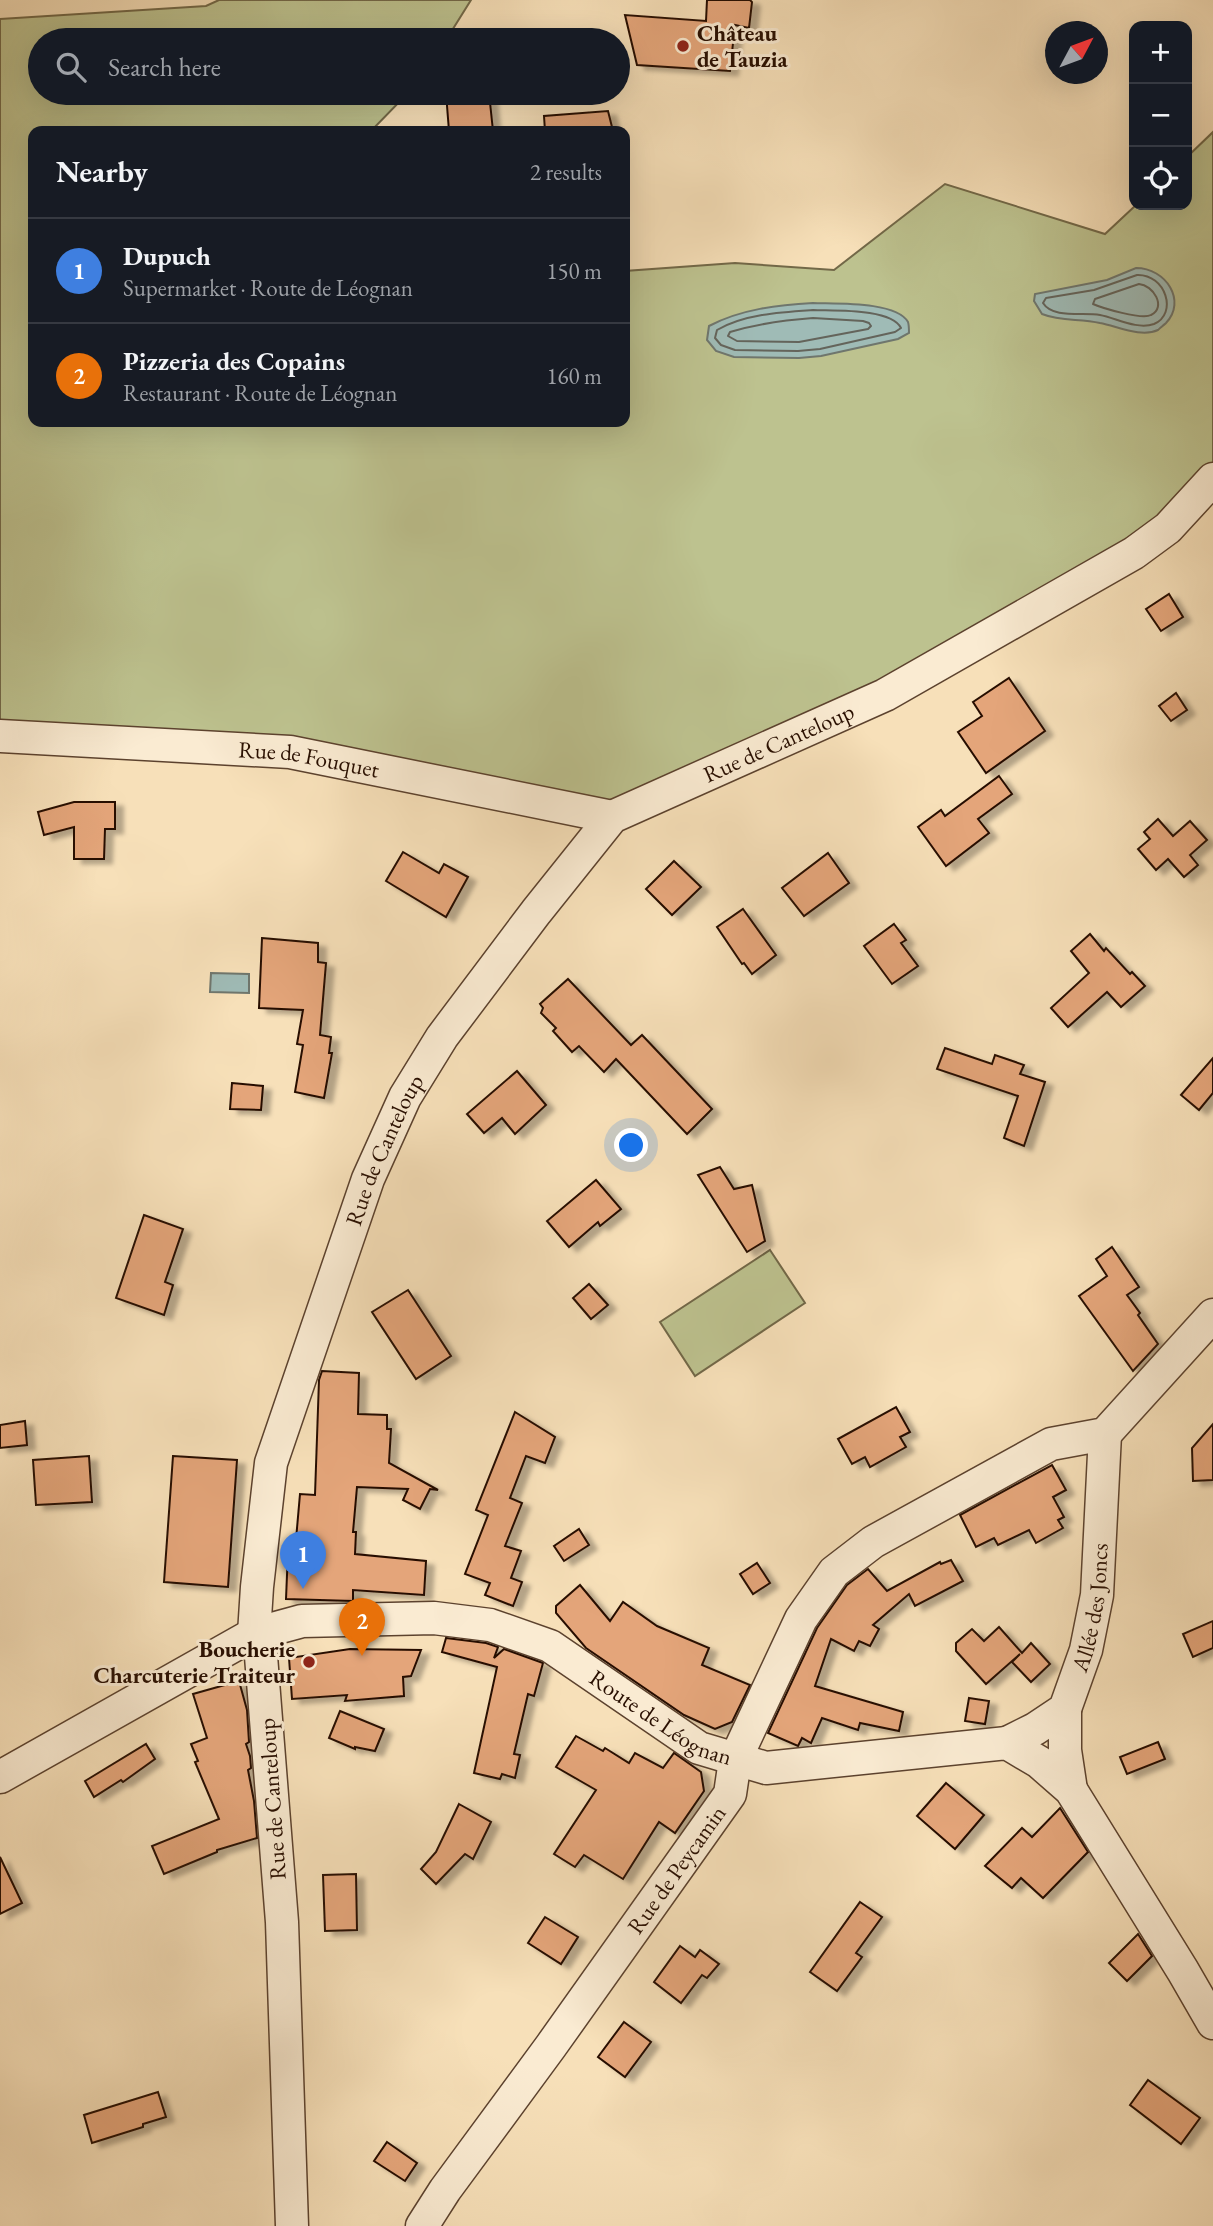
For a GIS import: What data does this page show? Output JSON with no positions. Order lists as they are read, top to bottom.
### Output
{
  "streets": {
    "street": [
      "Rue de Canteloup",
      "Rue de Fouquet",
      "Allée des Joncs",
      "Route de Léognan",
      "Rue de Peycamin"
    ]
  },
  "crossings": [
    ["Rue de Canteloup", "Rue de Fouquet"],
    ["Rue de Canteloup", "Route de Léognan"],
    ["Allée des Joncs", "Route de Léognan"],
    ["Route de Léognan", "Rue de Peycamin"]
  ],
  "places": ["Château de Tauzia", "Boucherie Charcuterie Traiteur"],
  "north": "top right",
  "page": {
    "map_buttons": ["+", "−"],
    "search": "Search here",
    "heading": ["Nearby", "2 results"],
    "list": [
      {
        "mark": "1",
        "name": "Dupuch",
        "note": "Supermarket · Route de Léognan",
        "value": "150 m"
      },
      {
        "mark": "2",
        "name": "Pizzeria des Copains",
        "note": "Restaurant · Route de Léognan",
        "value": "160 m"
      }
    ],
    "pins": ["1", "2"]
  }
}
